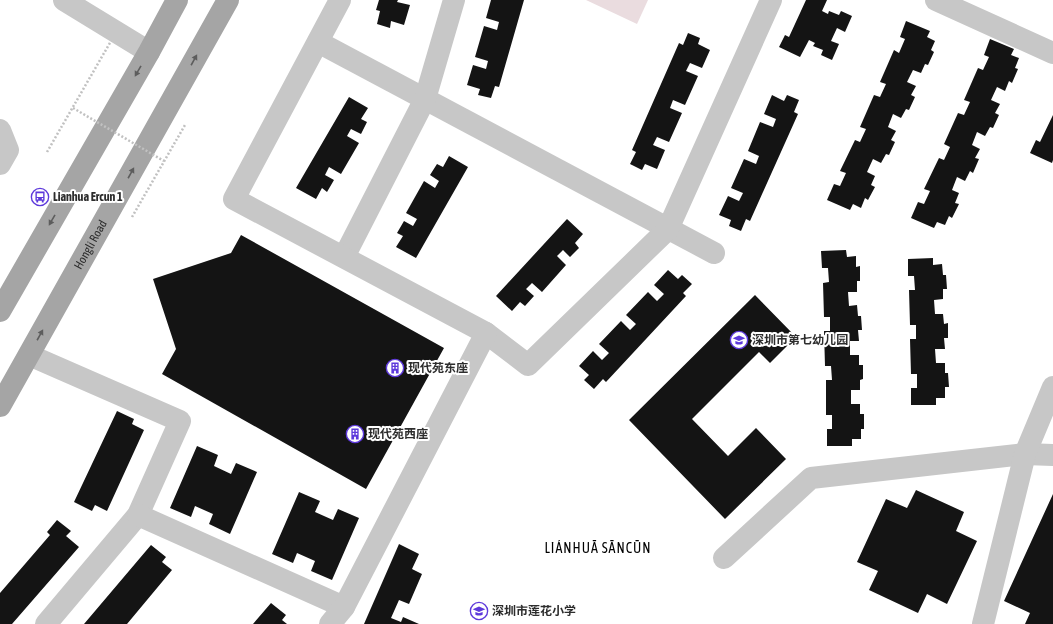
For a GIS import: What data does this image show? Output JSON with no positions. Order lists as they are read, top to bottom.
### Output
{
  "streets": {
    "main road": ["Hongli Road"]
  },
  "districts": ["LIÁNHUĀ SĀNCŪN"],
  "places": {
    "bus stop": ["Lianhua Ercun 1"],
    "school or university": ["深圳市第七幼儿园", "深圳市莲花小学"],
    "building": ["现代苑东座", "现代苑西座"]
  }
}
